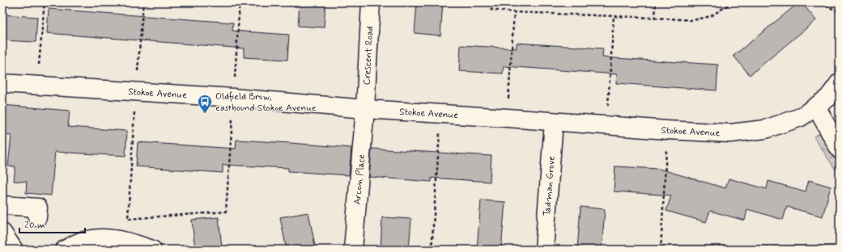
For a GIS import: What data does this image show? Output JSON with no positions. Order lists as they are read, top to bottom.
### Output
{
  "streets": {
    "street": [
      "Crescent Road",
      "Stokoe Avenue",
      "Arcon Place",
      "Tadman Grove"
    ]
  },
  "crossings": [
    ["Crescent Road", "Stokoe Avenue"],
    ["Crescent Road", "Arcon Place"],
    ["Stokoe Avenue", "Arcon Place"],
    ["Stokoe Avenue", "Tadman Grove"]
  ],
  "places": {
    "bus stop": ["Oldfield Brow, eastbound Stokoe Avenue"]
  },
  "scale_bar": "20 m"
}
